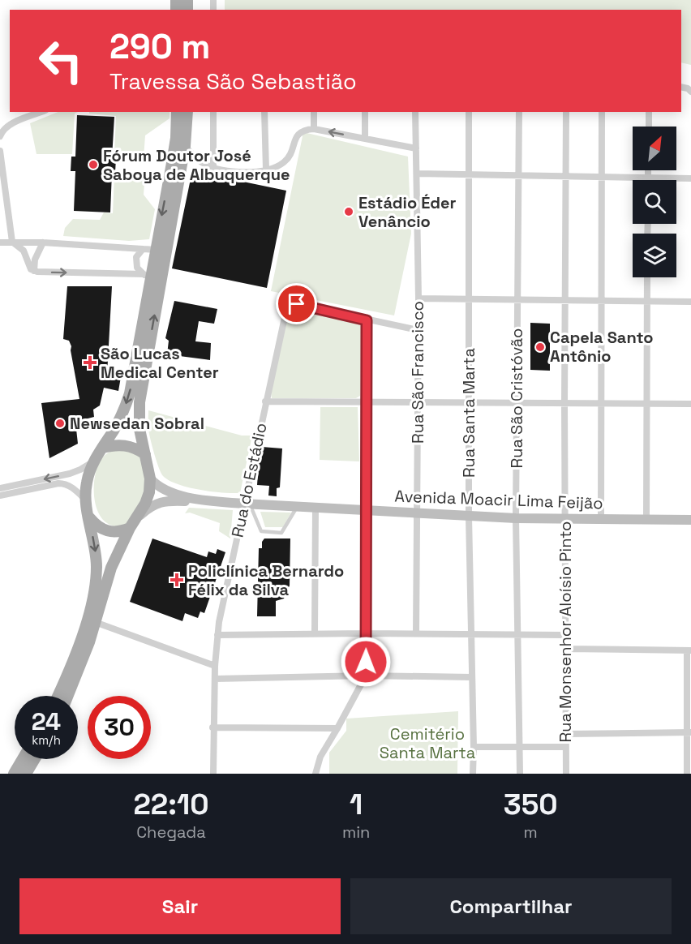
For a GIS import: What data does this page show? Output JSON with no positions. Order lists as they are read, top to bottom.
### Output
{
  "streets": {
    "main road": ["Avenida Moacir Lima Feijão"],
    "street": [
      "Rua São Francisco",
      "Rua São Cristóvão",
      "Rua Santa Marta",
      "Rua do Estádio",
      "Rua Monsenhor Aloísio Pinto"
    ]
  },
  "crossings": [
    ["Rua São Francisco", "Avenida Moacir Lima Feijão"],
    ["Rua São Cristóvão", "Avenida Moacir Lima Feijão"],
    ["Rua Santa Marta", "Avenida Moacir Lima Feijão"],
    ["Rua do Estádio", "Avenida Moacir Lima Feijão"],
    ["Avenida Moacir Lima Feijão", "Rua Monsenhor Aloísio Pinto"]
  ],
  "parks": ["Cemitério Santa Marta"],
  "places": {
    "other": [
      "Fórum Doutor José Saboya de Albuquerque",
      "Estádio Éder Venâncio",
      "Capela Santo Antônio",
      "Newsedan Sobral"
    ],
    "health": ["São Lucas Medical Center", "Policlínica Bernardo Félix da Silva"]
  },
  "north": "top right",
  "page": {
    "turn": ["290 m", "Travessa São Sebastião"],
    "speed": "24 km/h",
    "limit": "30",
    "eta": [
      "22:10",
      "Chegada",
      "1",
      "min",
      "350",
      "m"
    ],
    "buttons": ["Sair", "Compartilhar"]
  }
}
